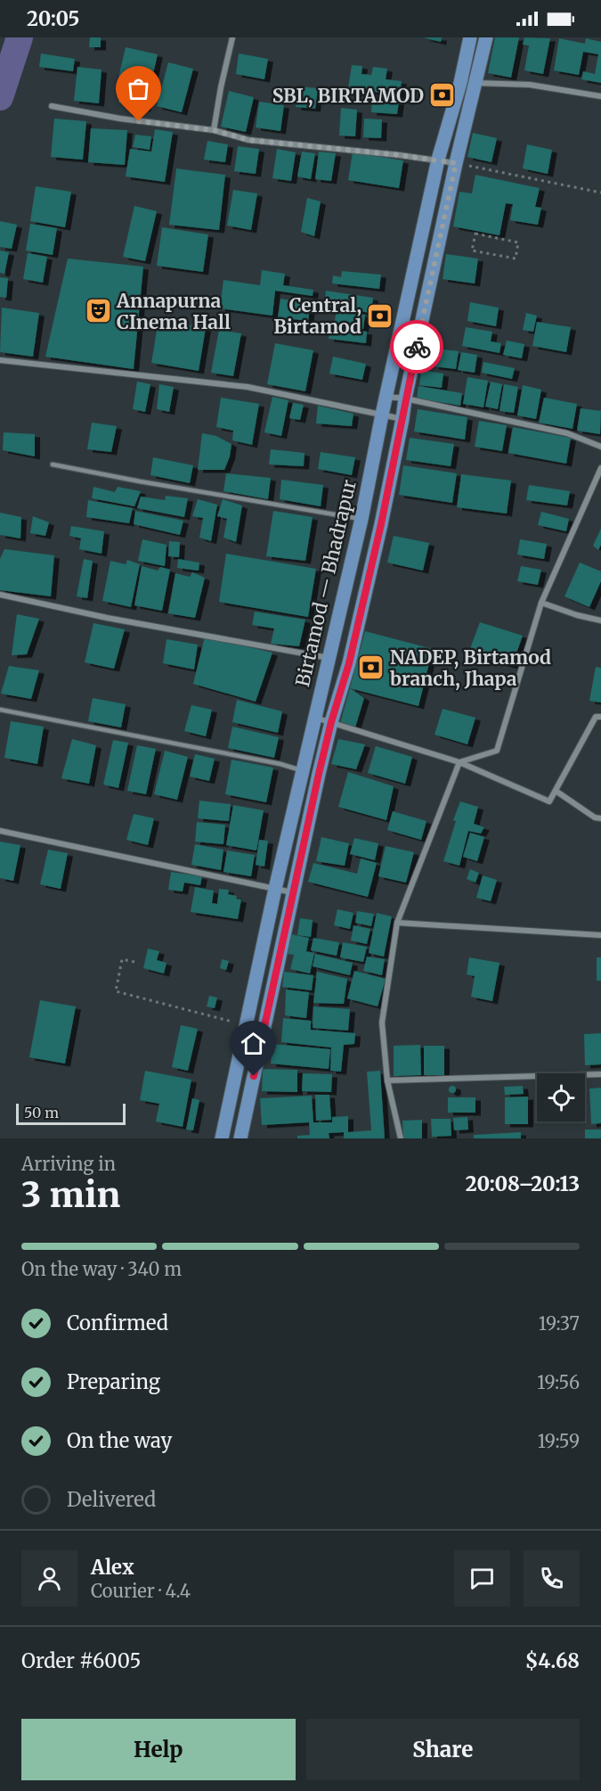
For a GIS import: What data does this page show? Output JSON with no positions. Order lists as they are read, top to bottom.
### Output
{
  "streets": {
    "main road": ["Birtamod — Bhadrapur"]
  },
  "places": {
    "bank": ["SBL, BIRTAMOD", "Central, Birtamod", "NADEP, Birtamod branch, Jhapa"],
    "theatre": ["Annapurna CInema Hall"]
  },
  "scale_bar": "50 m",
  "page": {
    "status": "20:05",
    "scale": "50 m",
    "heading": ["3 min", "Arriving in", "20:08–20:13"],
    "panel": [
      "Alex",
      "Courier · 4.4",
      "Order #6005",
      "$4.68"
    ],
    "bar": "On the way · 340 m",
    "list": [
      ["Confirmed", "19:37"],
      ["Preparing", "19:56"],
      ["On the way", "19:59"],
      "Delivered"
    ],
    "buttons": ["Help", "Share"]
  }
}
